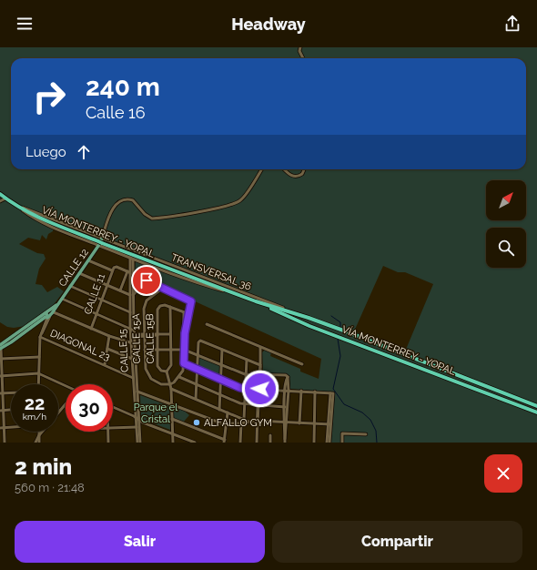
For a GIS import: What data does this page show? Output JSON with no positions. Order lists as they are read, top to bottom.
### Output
{
  "streets": {
    "highway": ["VÍA MONTERREY - YOPAL"],
    "main road": ["CALLE 12"],
    "street": [
      "TRANSVERSAL 36",
      "CALLE 11",
      "CALLE 15A",
      "CALLE 15B",
      "DIAGONAL 23",
      "CALLE 15"
    ]
  },
  "crossings": [
    ["VÍA MONTERREY - YOPAL", "CALLE 12"],
    ["VÍA MONTERREY - YOPAL", "TRANSVERSAL 36"],
    ["CALLE 12", "TRANSVERSAL 36"],
    ["TRANSVERSAL 36", "CALLE 15"],
    ["CALLE 11", "CALLE 15"],
    ["DIAGONAL 23", "CALLE 15"]
  ],
  "parks": ["Parque el Cristal"],
  "places": ["ALFALLO GYM"],
  "north": "top right",
  "page": {
    "header": "Headway",
    "turn": ["240 m", "Calle 16"],
    "then": "Luego",
    "speed": "22 km/h",
    "limit": "30",
    "heading": ["2 min", "560 m · 21:48"],
    "buttons": ["Salir", "Compartir"]
  }
}
